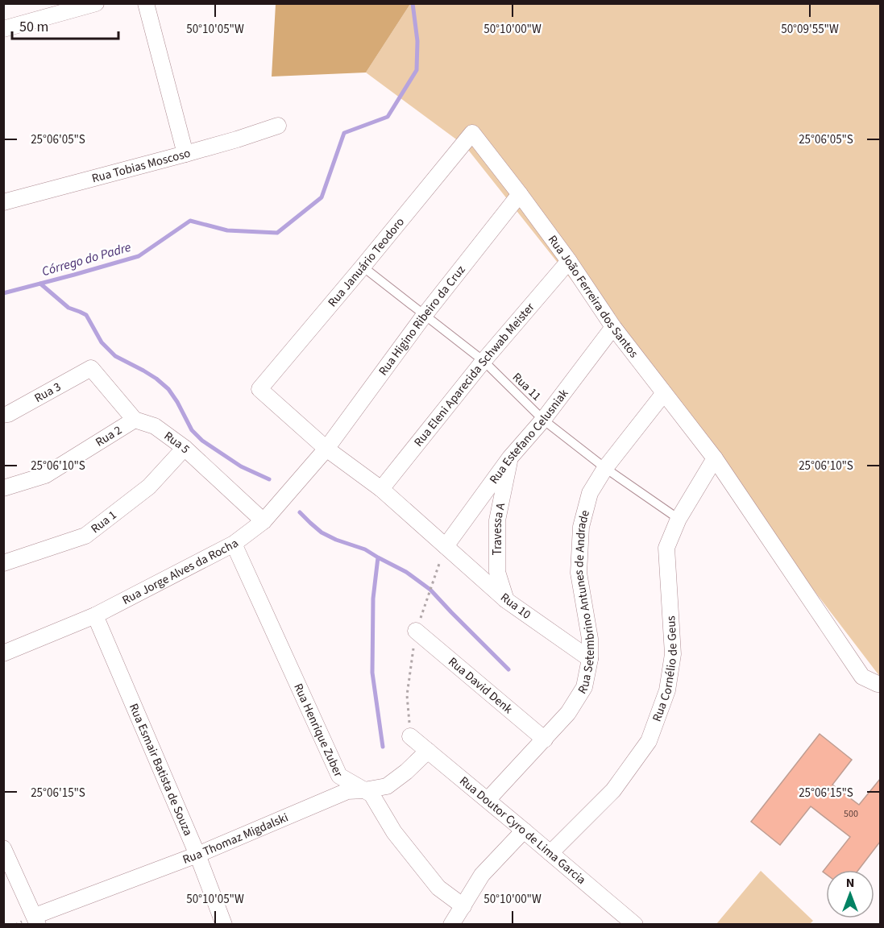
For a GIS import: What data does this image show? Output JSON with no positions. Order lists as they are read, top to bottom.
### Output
{
  "streets": {
    "street": [
      "Rua Tobias Moscoso",
      "Rua Januário Teodoro",
      "Rua João Ferreira dos Santos",
      "Rua Higino Ribeiro da Cruz",
      "Rua Eleni Aparecida Schwab Meister",
      "Rua 3",
      "Rua 2",
      "Rua Estefano Celusniak",
      "Rua 5",
      "Rua 1",
      "Travessa A",
      "Rua Jorge Alves da Rocha",
      "Rua Setembrino Antunes de Andrade",
      "Rua 10",
      "Rua Cornélio de Geus",
      "Rua David Denk",
      "Rua Henrique Zuber",
      "Rua Esmair Batista de Souza",
      "Rua Doutor Cyro de Lima Garcia",
      "Rua Thomaz Migdalski"
    ],
    "lane": ["Rua 11"]
  },
  "crossings": [
    ["Rua Januário Teodoro", "Rua João Ferreira dos Santos"],
    ["Rua Januário Teodoro", "Rua 11"],
    ["Rua Januário Teodoro", "Rua 10"],
    ["Rua João Ferreira dos Santos", "Rua Higino Ribeiro da Cruz"],
    ["Rua João Ferreira dos Santos", "Rua Eleni Aparecida Schwab Meister"],
    ["Rua João Ferreira dos Santos", "Rua Estefano Celusniak"],
    ["Rua João Ferreira dos Santos", "Rua Setembrino Antunes de Andrade"],
    ["Rua João Ferreira dos Santos", "Rua Cornélio de Geus"],
    ["Rua Higino Ribeiro da Cruz", "Rua 11"],
    ["Rua Higino Ribeiro da Cruz", "Rua Jorge Alves da Rocha"],
    ["Rua Higino Ribeiro da Cruz", "Rua 10"],
    ["Rua Eleni Aparecida Schwab Meister", "Rua 11"],
    ["Rua Eleni Aparecida Schwab Meister", "Rua 10"],
    ["Rua 11", "Rua Estefano Celusniak"],
    ["Rua 11", "Rua Setembrino Antunes de Andrade"],
    ["Rua 11", "Rua Cornélio de Geus"],
    ["Rua 3", "Rua 5"],
    ["Rua 2", "Rua 5"],
    ["Rua Estefano Celusniak", "Travessa A"],
    ["Rua Estefano Celusniak", "Rua 10"],
    ["Rua 5", "Rua 1"],
    ["Rua 5", "Rua Jorge Alves da Rocha"],
    ["Travessa A", "Rua 10"],
    ["Rua Jorge Alves da Rocha", "Rua 10"],
    ["Rua Jorge Alves da Rocha", "Rua Henrique Zuber"],
    ["Rua Jorge Alves da Rocha", "Rua Esmair Batista de Souza"],
    ["Rua Setembrino Antunes de Andrade", "Rua 10"],
    ["Rua Setembrino Antunes de Andrade", "Rua David Denk"],
    ["Rua Setembrino Antunes de Andrade", "Rua Doutor Cyro de Lima Garcia"],
    ["Rua Cornélio de Geus", "Rua Doutor Cyro de Lima Garcia"],
    ["Rua Henrique Zuber", "Rua Thomaz Migdalski"],
    ["Rua Esmair Batista de Souza", "Rua Thomaz Migdalski"],
    ["Rua Doutor Cyro de Lima Garcia", "Rua Thomaz Migdalski"]
  ],
  "water": ["Córrego do Padre"],
  "house_numbers": ["500"],
  "scale_bar": "50 m",
  "north": "top",
  "coordinates": [
    "50°10'05\"W",
    "50°10'00\"W",
    "50°09'55\"W",
    "25°06'05\"S",
    "25°06'10\"S",
    "25°06'15\"S"
  ]
}
